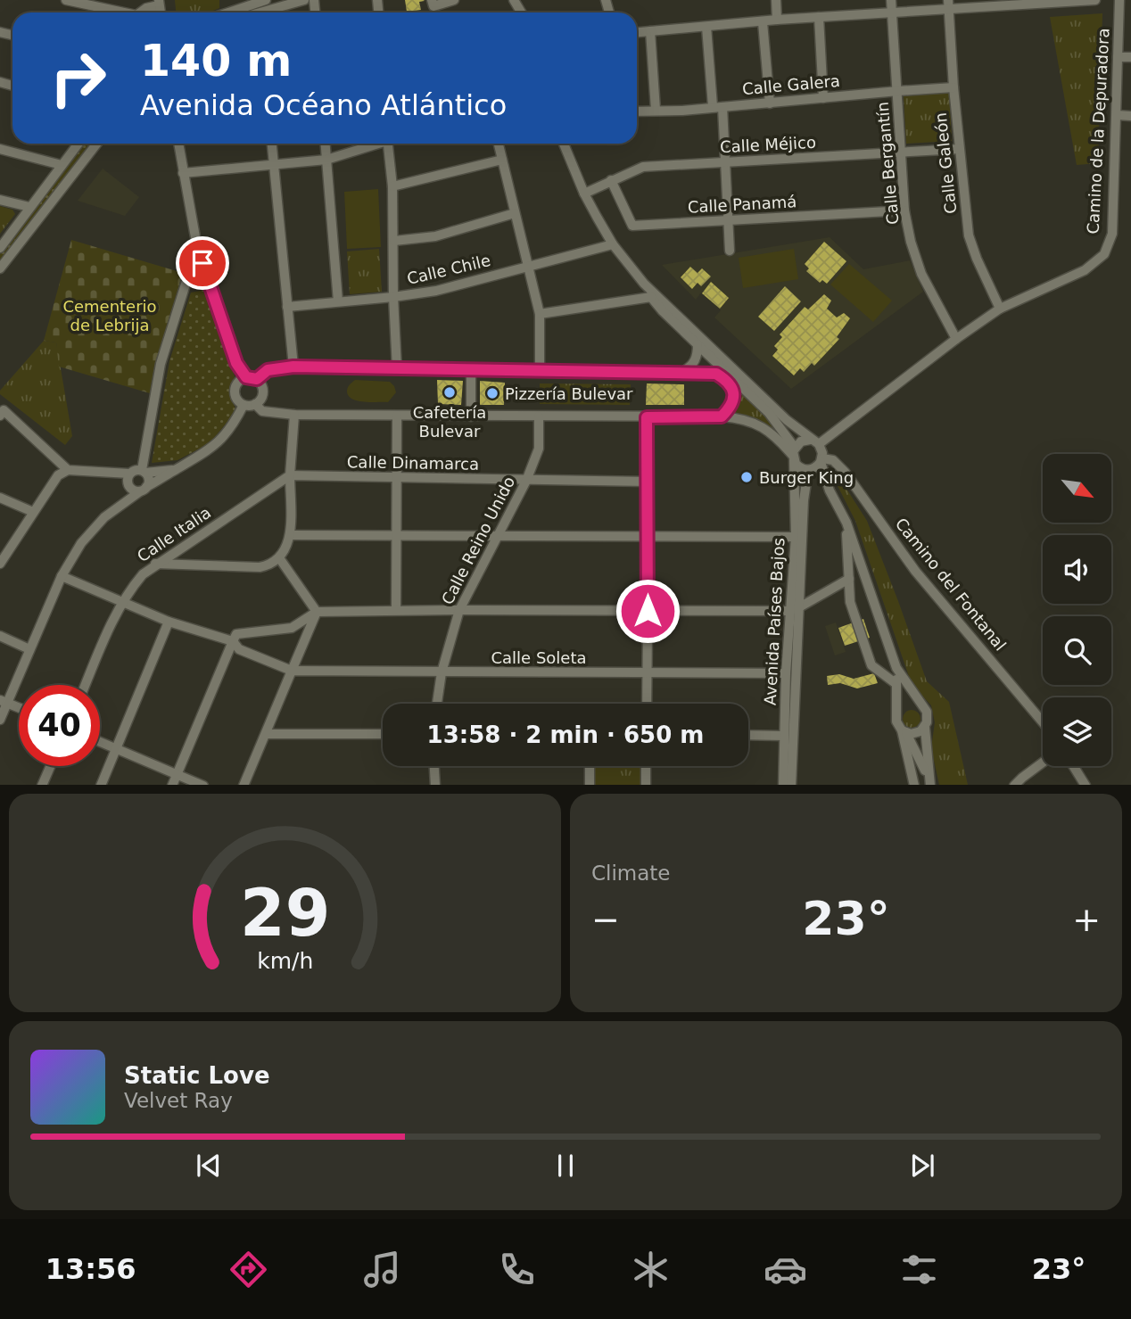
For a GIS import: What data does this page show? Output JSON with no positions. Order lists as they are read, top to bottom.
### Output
{
  "streets": {
    "street": [
      "Calle Galera",
      "Camino de la Depuradora",
      "Calle Méjico",
      "Calle Bergantín",
      "Calle Galeón",
      "Calle Panamá",
      "Calle Chile",
      "Calle Dinamarca",
      "Calle Italia",
      "Calle Reino Unido",
      "Camino del Fontanal",
      "Avenida Países Bajos",
      "Calle Soleta"
    ]
  },
  "crossings": [
    ["Calle Galera", "Calle Bergantín"],
    ["Calle Galera", "Calle Galeón"],
    ["Camino de la Depuradora", "Calle Bergantín"],
    ["Camino de la Depuradora", "Calle Galeón"],
    ["Camino de la Depuradora", "Camino del Fontanal"],
    ["Camino de la Depuradora", "Avenida Países Bajos"],
    ["Calle Méjico", "Calle Bergantín"],
    ["Calle Méjico", "Calle Galeón"],
    ["Calle Méjico", "Calle Panamá"],
    ["Calle Bergantín", "Calle Panamá"],
    ["Calle Dinamarca", "Calle Italia"],
    ["Calle Dinamarca", "Calle Reino Unido"],
    ["Calle Reino Unido", "Calle Soleta"],
    ["Camino del Fontanal", "Avenida Países Bajos"],
    ["Avenida Países Bajos", "Calle Soleta"]
  ],
  "parks": ["Cementerio de Lebrija"],
  "places": ["Cafetería Bulevar", "Pizzería Bulevar", "Burger King"],
  "north": "bottom right",
  "page": {
    "turn": ["140 m", "Avenida Océano Atlántico"],
    "limit": "40",
    "trip": "13:58 · 2 min · 650 m",
    "tile": "Climate",
    "heat": ["−", "23°", "+"],
    "song": ["Static Love", "Velvet Ray"],
    "tabs": ["13:56", "23°"],
    "gauge": ["29", "km/h"]
  }
}
